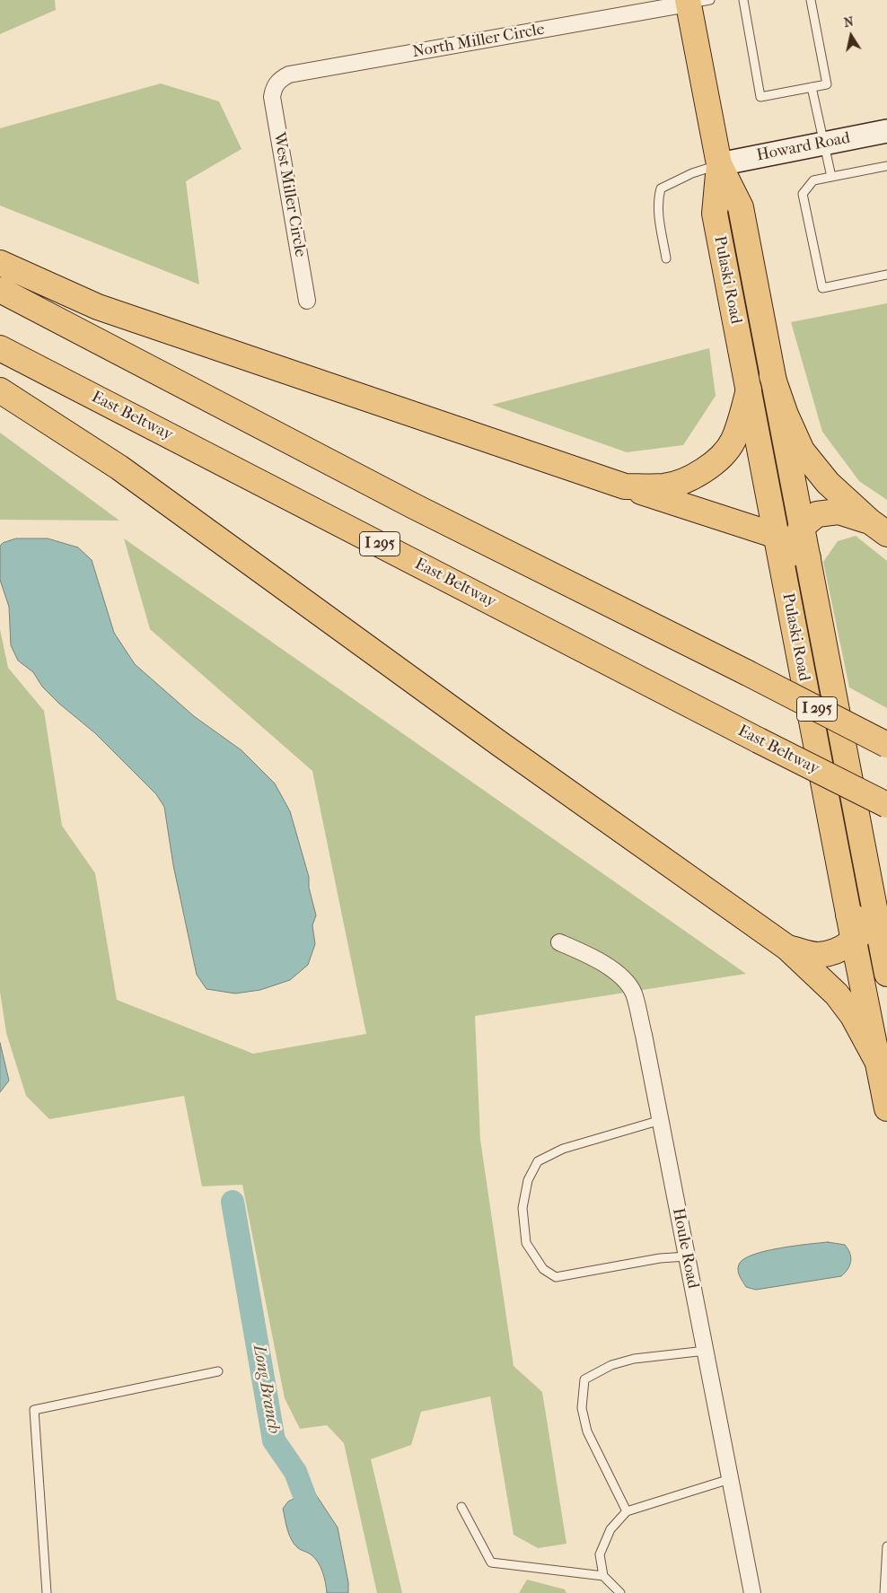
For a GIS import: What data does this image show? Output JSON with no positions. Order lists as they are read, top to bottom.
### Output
{
  "streets": {
    "main road": ["Pulaski Road", "East Beltway", "I 295"],
    "street": [
      "North Miller Circle",
      "Howard Road",
      "West Miller Circle",
      "Houle Road"
    ]
  },
  "crossings": [
    ["North Miller Circle", "West Miller Circle"],
    ["North Miller Circle", "Pulaski Road"],
    ["Howard Road", "Pulaski Road"]
  ],
  "water": ["Long Branch"],
  "north": "top"
}
